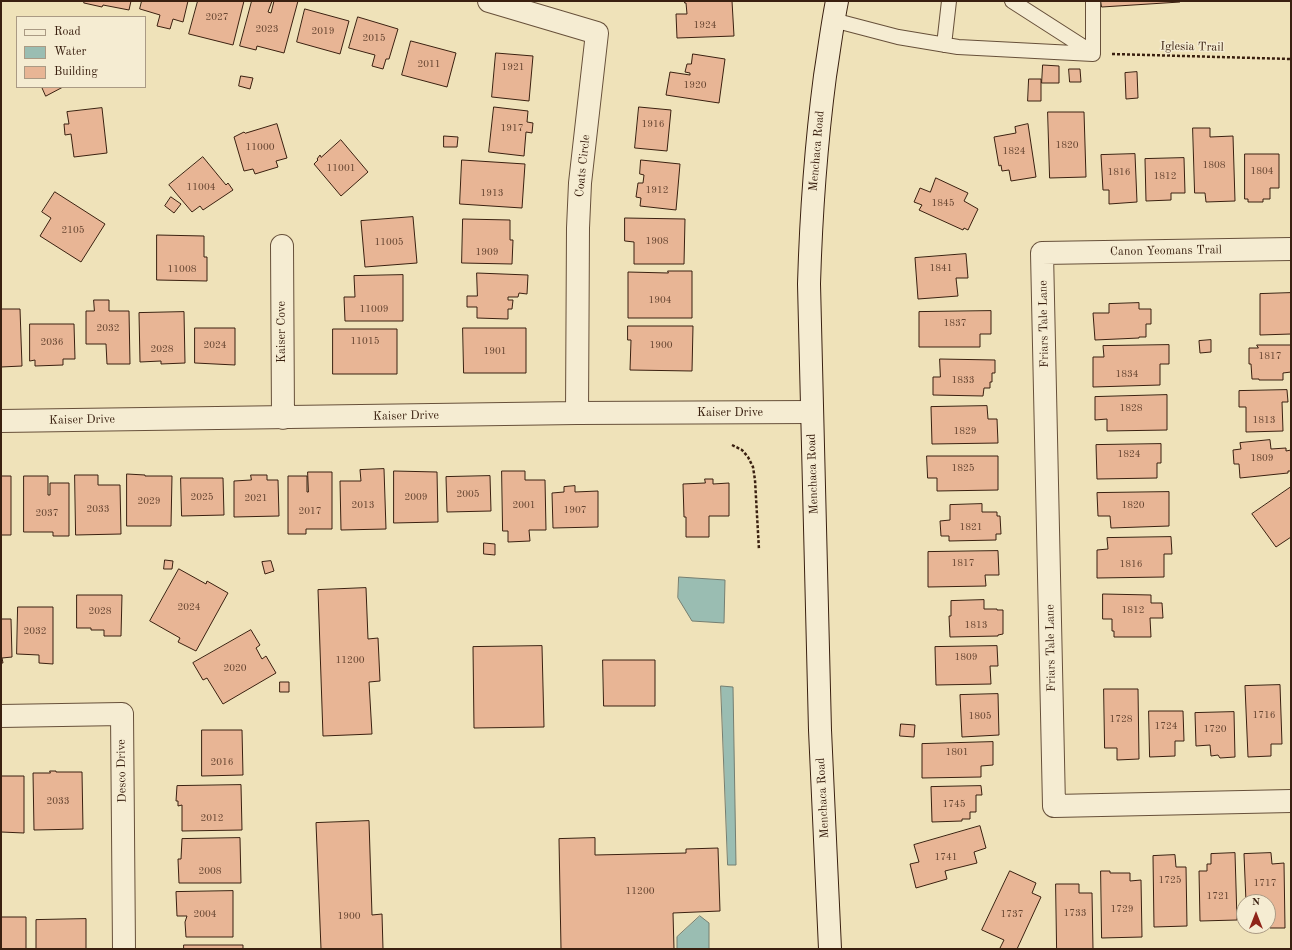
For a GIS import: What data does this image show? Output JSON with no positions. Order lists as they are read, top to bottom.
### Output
{
  "streets": {
    "street": [
      "Menchaca Road",
      "Coats Circle",
      "Canon Yeomans Trail",
      "Friars Tale Lane",
      "Kaiser Cove",
      "Kaiser Drive",
      "Desco Drive"
    ],
    "path": ["Iglesia Trail"]
  },
  "crossings": [
    ["Menchaca Road", "Kaiser Drive"],
    ["Coats Circle", "Kaiser Drive"],
    ["Canon Yeomans Trail", "Friars Tale Lane"],
    ["Kaiser Cove", "Kaiser Drive"]
  ],
  "house_numbers": [
    "2027",
    "1924",
    "2023",
    "2019",
    "2015",
    "2011",
    "1921",
    "1920",
    "1916",
    "1917",
    "1820",
    "11000",
    "1824",
    "1808",
    "11001",
    "1804",
    "1816",
    "1812",
    "11004",
    "1912",
    "1913",
    "1845",
    "2105",
    "1908",
    "11005",
    "1909",
    "1841",
    "11008",
    "1904",
    "11009",
    "1837",
    "2032",
    "11015",
    "2036",
    "2024",
    "1900",
    "2028",
    "1901",
    "1817",
    "1834",
    "1833",
    "1828",
    "1813",
    "1829",
    "1824",
    "1809",
    "1825",
    "2005",
    "2025",
    "2009",
    "2021",
    "2029",
    "2013",
    "2001",
    "1820",
    "2033",
    "1907",
    "2017",
    "2037",
    "1821",
    "1817",
    "1816",
    "2024",
    "1812",
    "2028",
    "1813",
    "2032",
    "1809",
    "11200",
    "2020",
    "1716",
    "1805",
    "1728",
    "1724",
    "1720",
    "1801",
    "2016",
    "2033",
    "1745",
    "2012",
    "1741",
    "2008",
    "1725",
    "1717",
    "11200",
    "1721",
    "1729",
    "1733",
    "2004",
    "1737",
    "1900"
  ],
  "legend": ["Road", "Water", "Building"],
  "north": "top"
}
